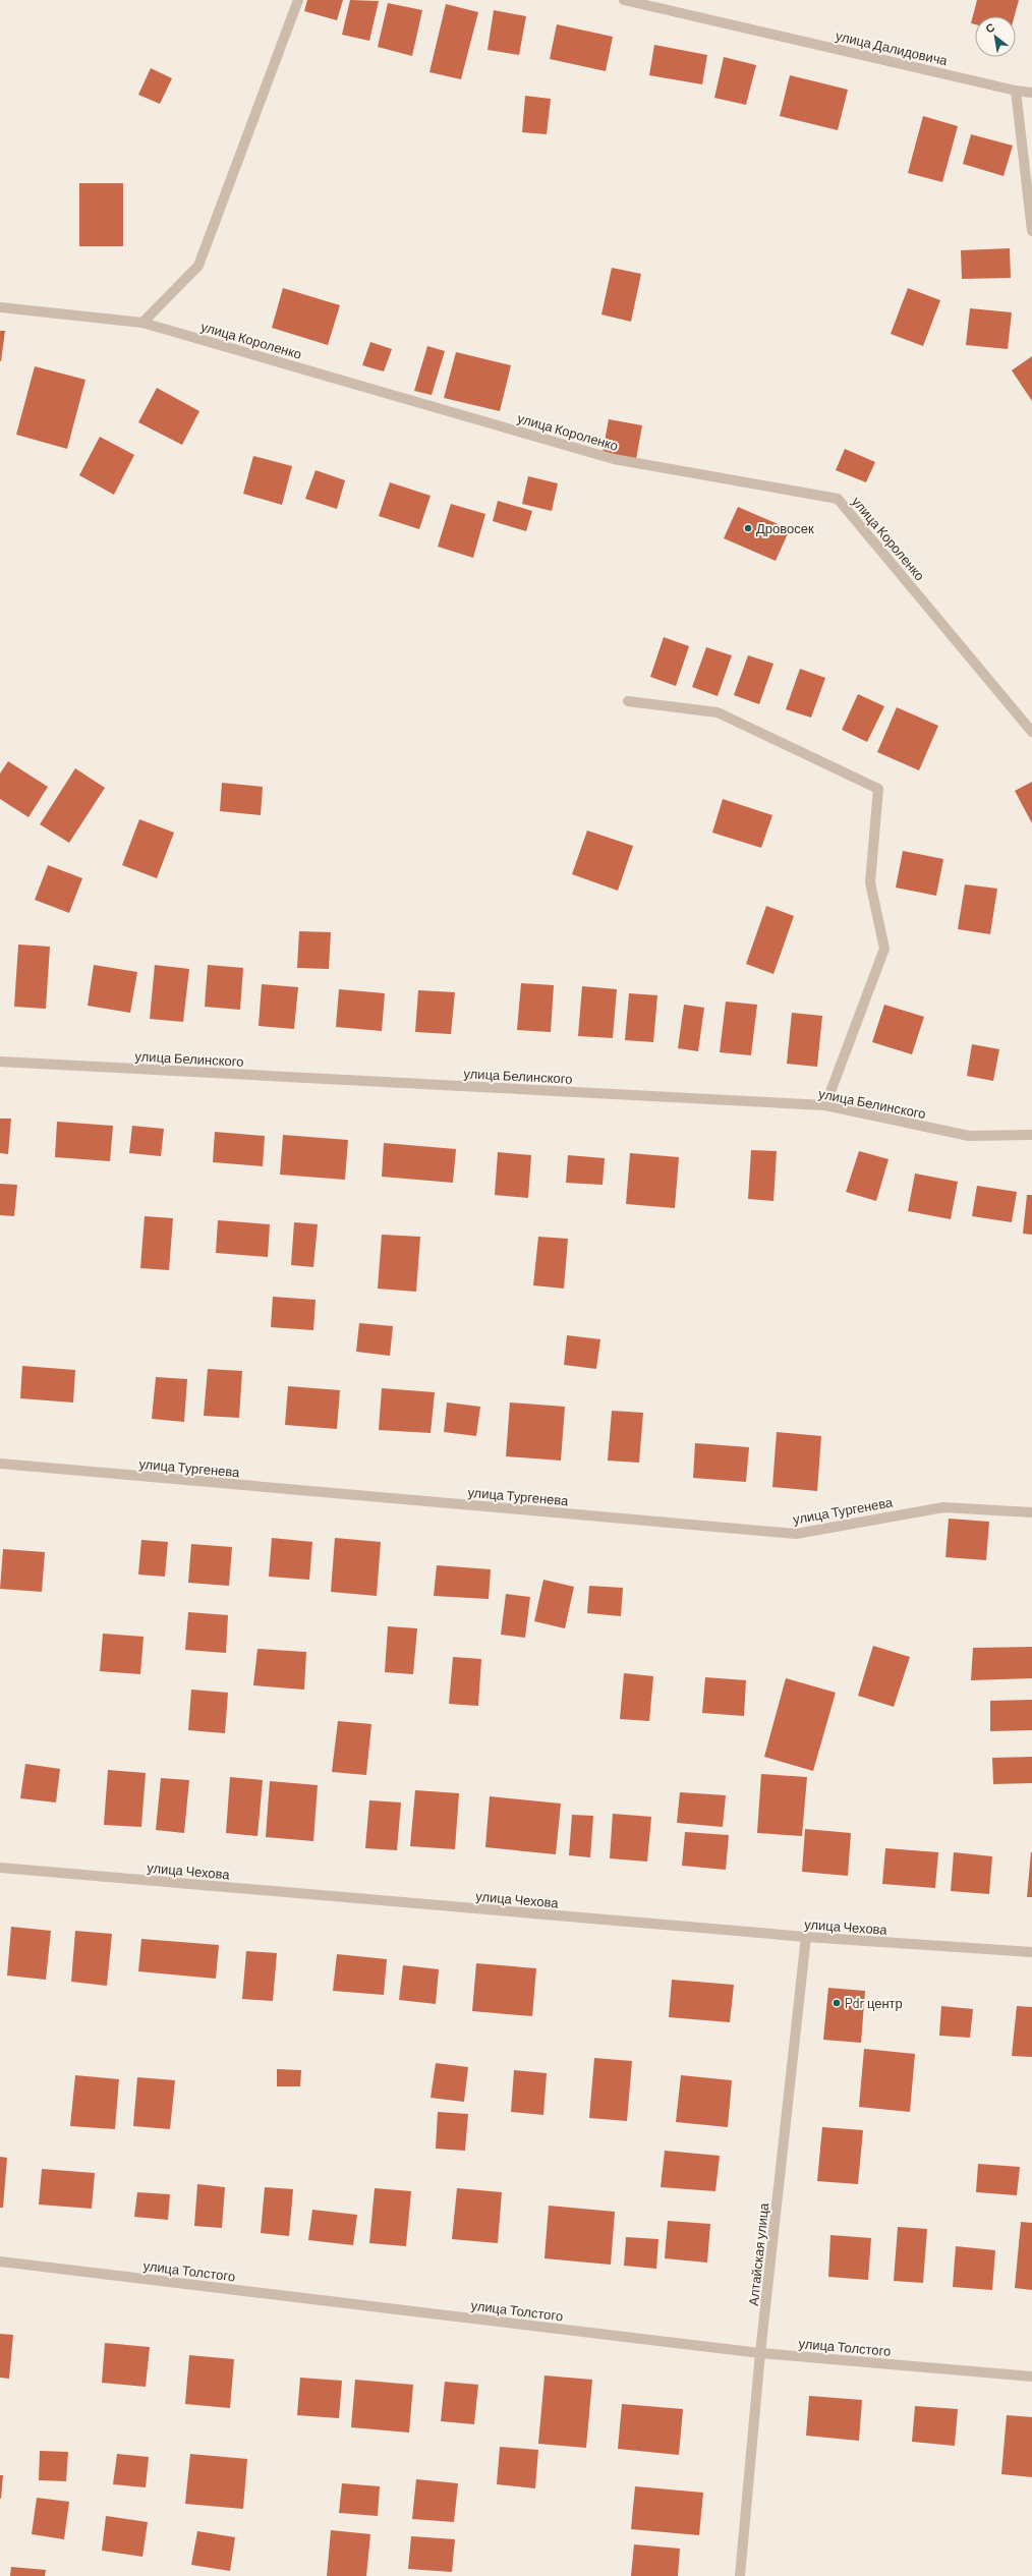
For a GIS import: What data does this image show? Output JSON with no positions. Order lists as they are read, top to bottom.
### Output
{
  "streets": {
    "street": [
      "улица Далидовича",
      "улица Короленко",
      "улица Белинского",
      "улица Тургенева",
      "улица Чехова",
      "Алтайская улица",
      "улица Толстого"
    ]
  },
  "crossings": [
    ["улица Чехова", "Алтайская улица"],
    ["Алтайская улица", "улица Толстого"]
  ],
  "places": ["Дровосек", "Pdr центр"],
  "north": "top left"
}
